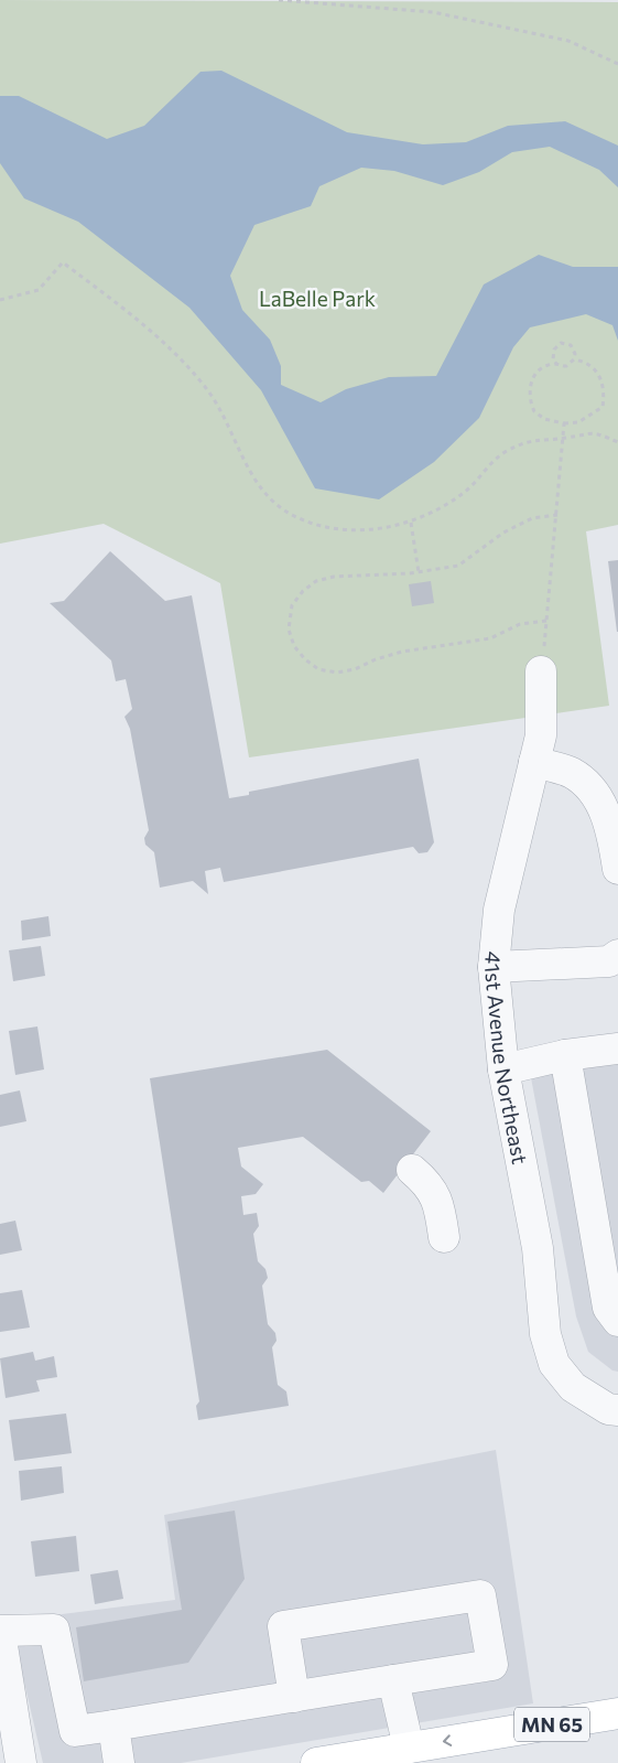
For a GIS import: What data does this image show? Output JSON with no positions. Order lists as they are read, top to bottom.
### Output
{
  "streets": {
    "main road": ["MN 65"],
    "street": ["41st Avenue Northeast"]
  },
  "parks": ["LaBelle Park"]
}
